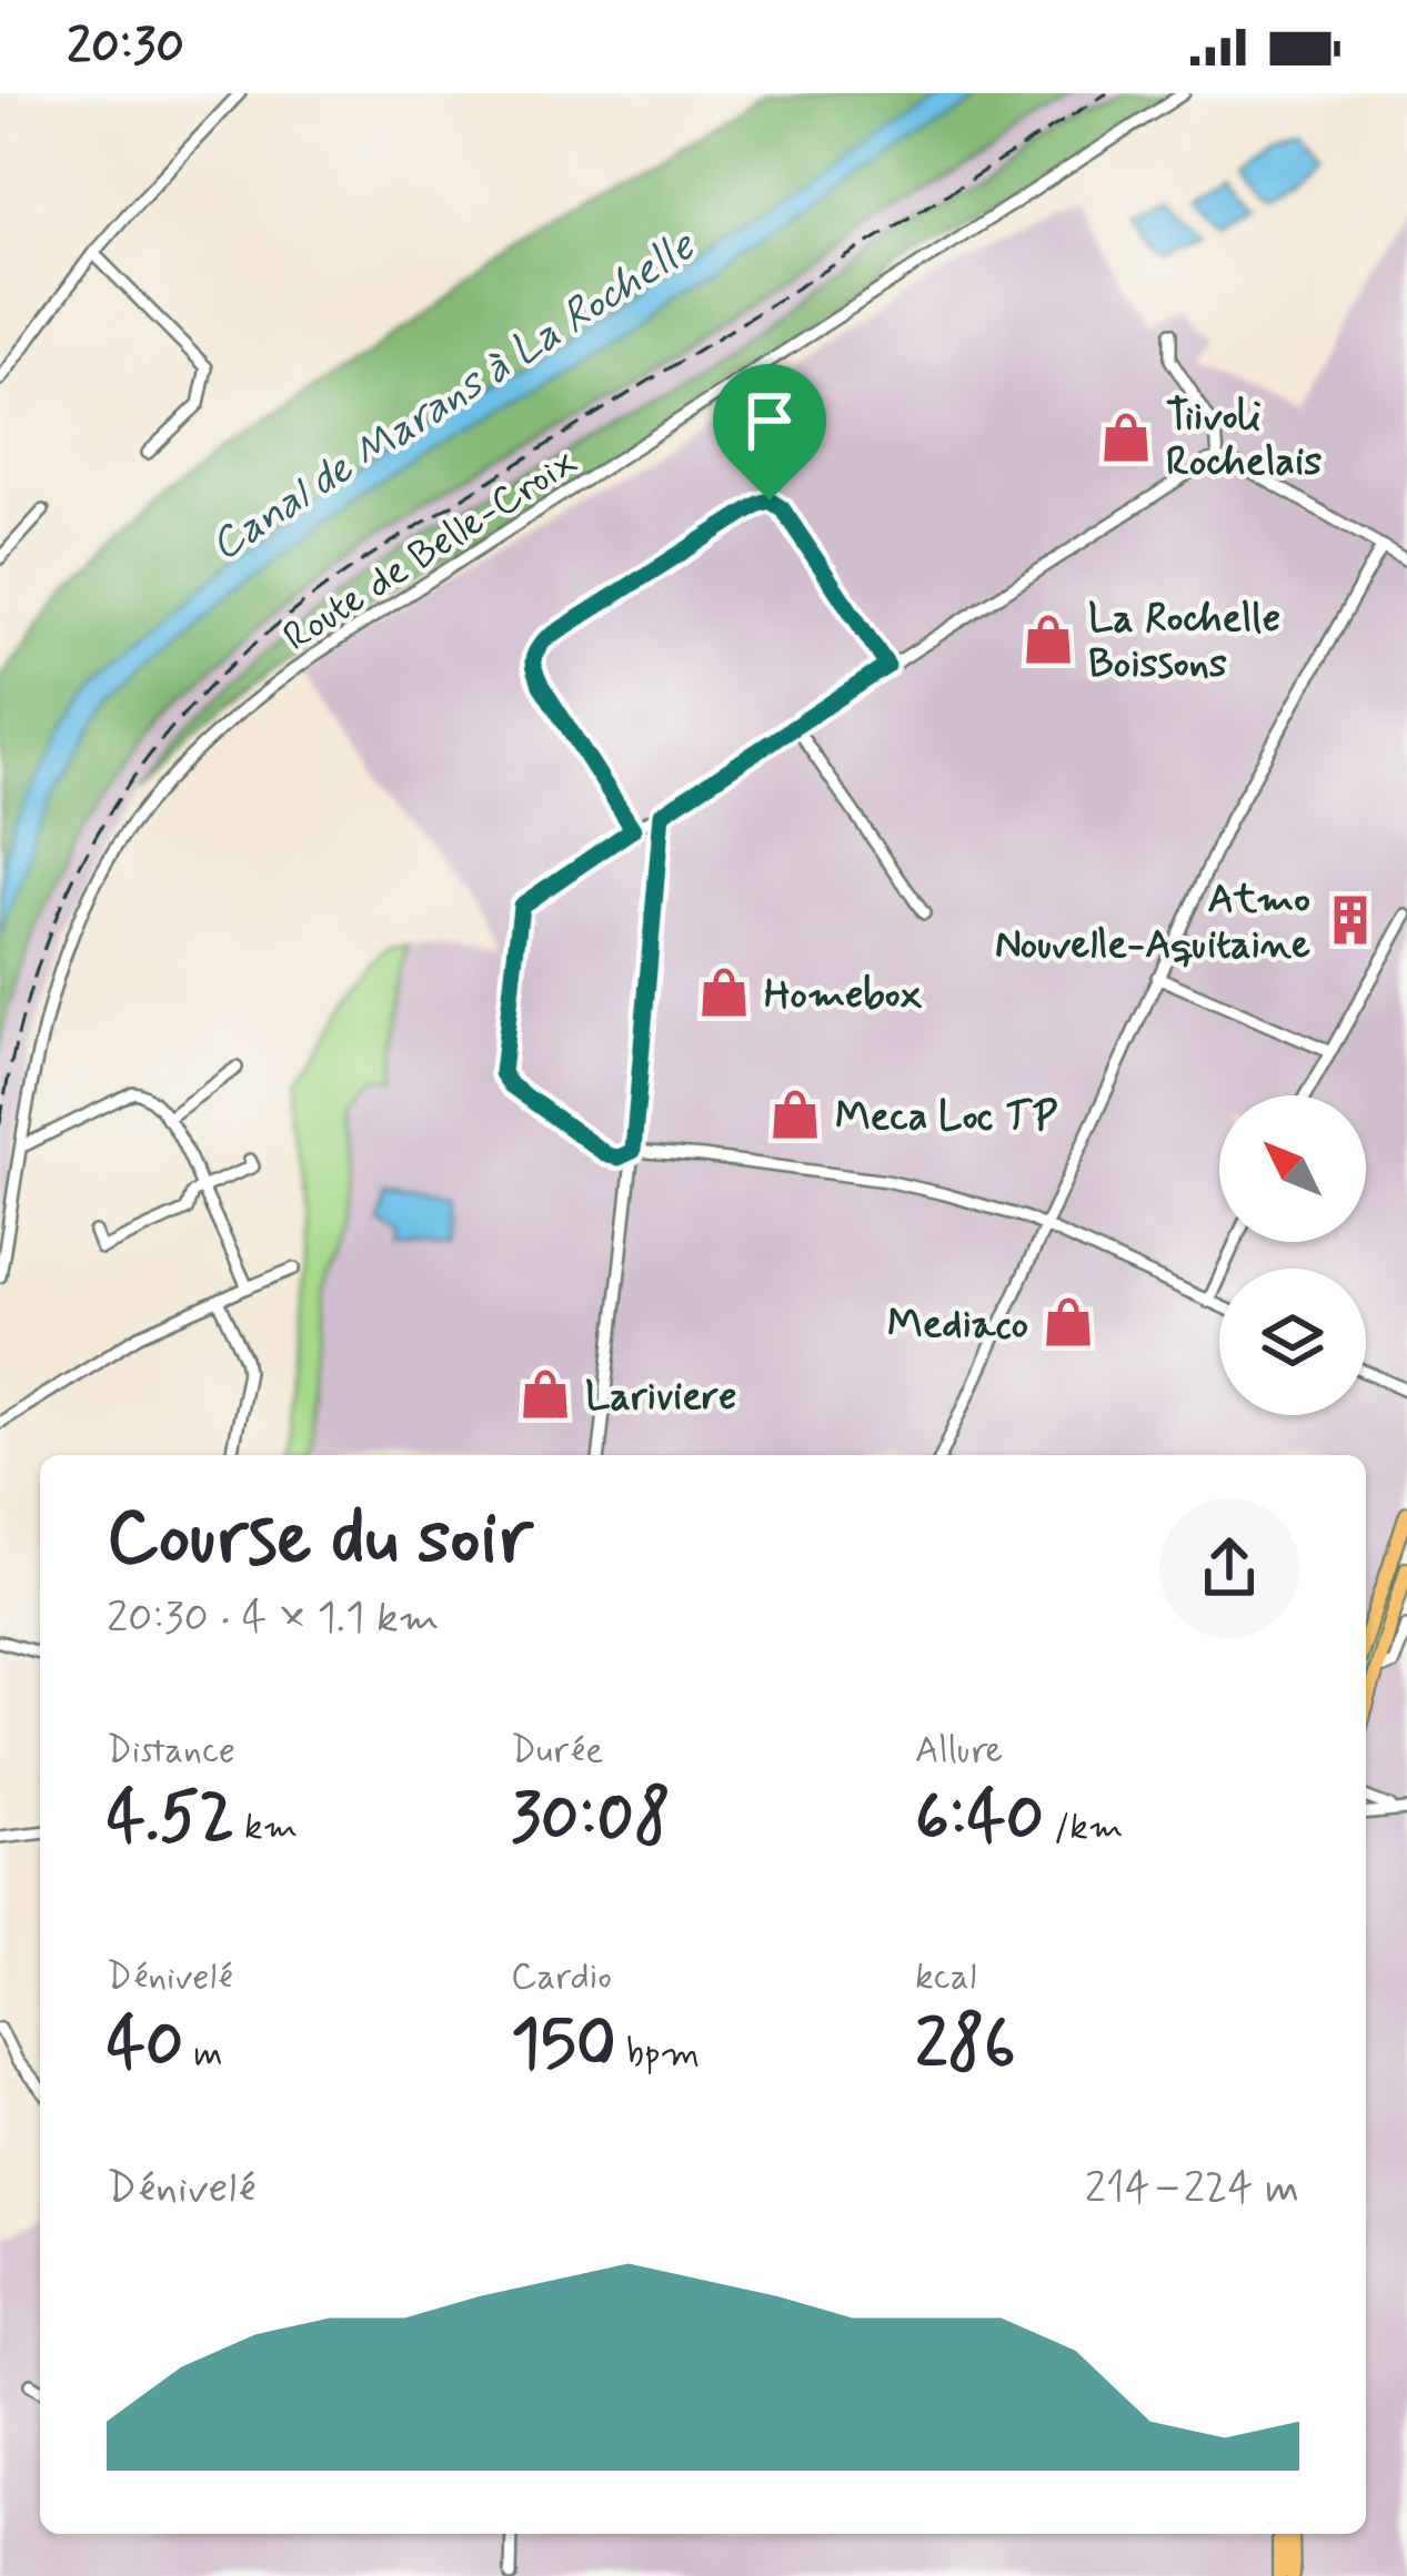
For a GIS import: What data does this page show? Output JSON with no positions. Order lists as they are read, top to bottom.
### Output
{
  "streets": {
    "street": ["Route de Belle-Croix"]
  },
  "water": ["Canal de Marans à La Rochelle"],
  "places": {
    "shop": [
      "Tiivoli Rochelais",
      "La Rochelle Boissons",
      "Homebox",
      "Meca Loc TP",
      "Mediaco",
      "Lariviere"
    ],
    "building": ["Atmo Nouvelle-Aquitaine"]
  },
  "north": "top left",
  "page": {
    "status": "20:30",
    "heading": ["Course du soir", "20:30 · 4 × 1.1 km"],
    "stats": [
      ["Distance", "4.52 km"],
      ["Durée", "30:08"],
      ["Allure", "6:40 /km"],
      ["Dénivelé", "40 m"],
      ["Cardio", "150 bpm"],
      ["kcal", "286"]
    ],
    "chart": ["Dénivelé", "214–224 m"]
  }
}
